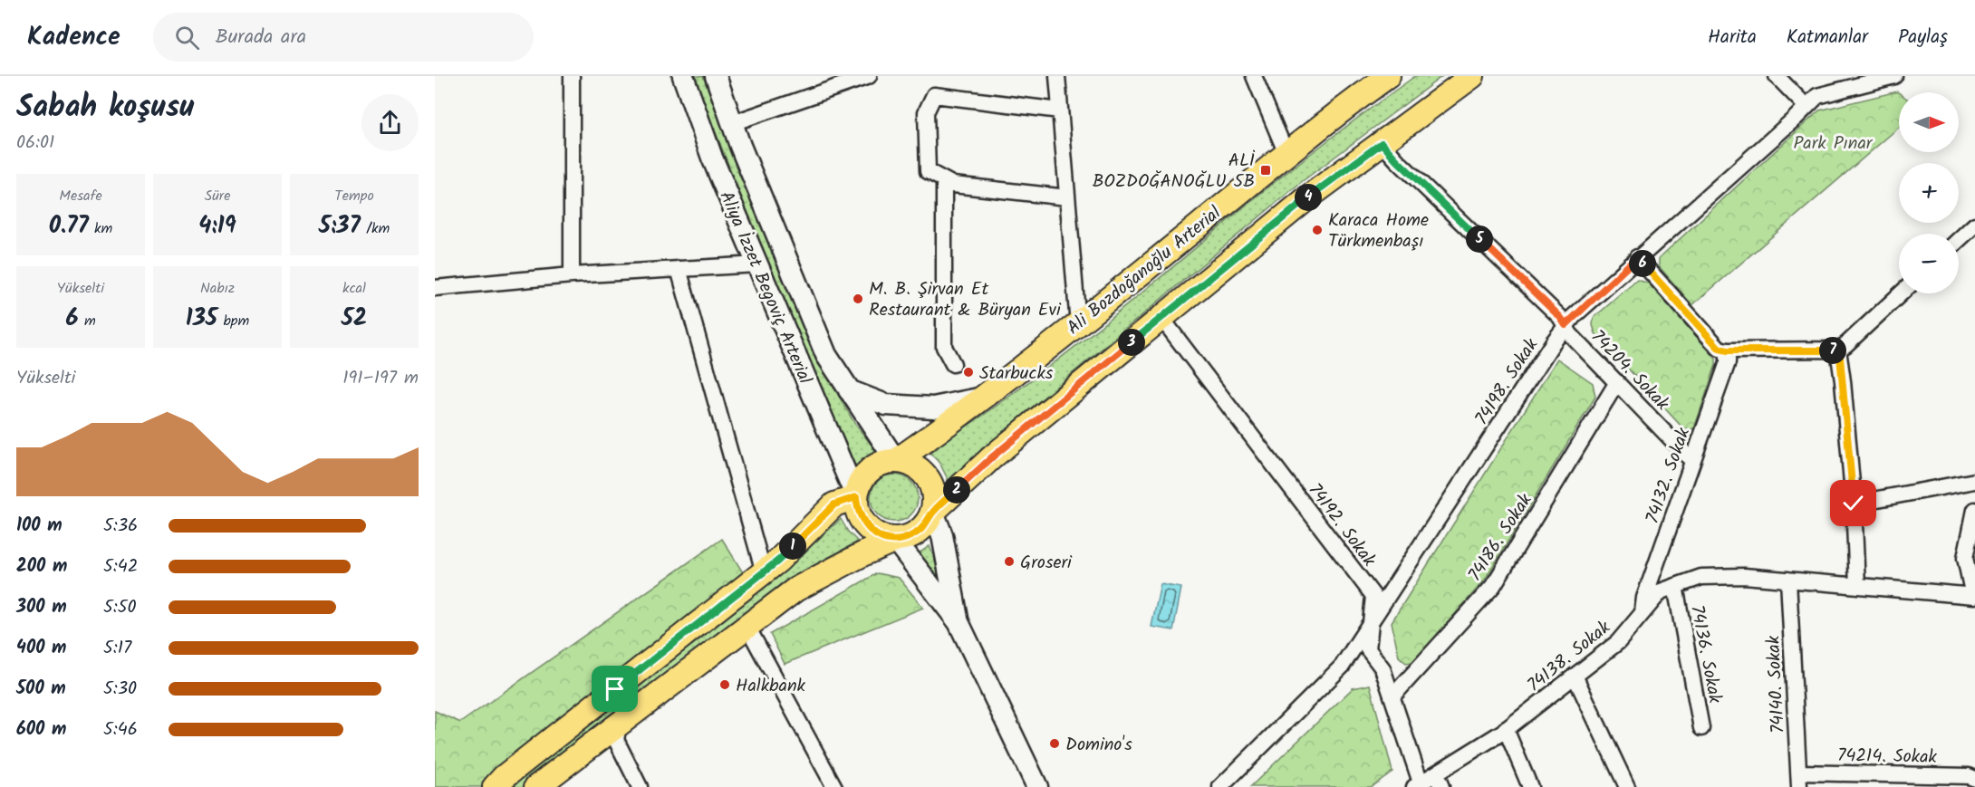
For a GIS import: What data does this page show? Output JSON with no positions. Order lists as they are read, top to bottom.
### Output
{
  "streets": {
    "main road": ["Ali Bozdoğanoğlu Arterial", "Aliya İzzet Begoviç Arterial"],
    "street": [
      "74204. Sokak",
      "74198. Sokak",
      "74132. Sokak",
      "74192. Sokak",
      "74186. Sokak",
      "74136. Sokak",
      "74138. Sokak",
      "74140. Sokak",
      "74214. Sokak"
    ]
  },
  "crossings": [
    ["Ali Bozdoğanoğlu Arterial", "Aliya İzzet Begoviç Arterial"],
    ["74204. Sokak", "74198. Sokak"],
    ["74204. Sokak", "74132. Sokak"],
    ["74204. Sokak", "74186. Sokak"],
    ["74198. Sokak", "74192. Sokak"],
    ["74132. Sokak", "74138. Sokak"],
    ["74192. Sokak", "74186. Sokak"],
    ["74192. Sokak", "74138. Sokak"],
    ["74136. Sokak", "74138. Sokak"],
    ["74138. Sokak", "74140. Sokak"],
    ["74140. Sokak", "74214. Sokak"]
  ],
  "parks": ["Park Pınar"],
  "places": {
    "transit": ["ALİ BOZDOĞANOĞLU 5B"],
    "other": [
      "Karaca Home Türkmenbaşı",
      "M. B. Şirvan Et Restaurant & Büryan Evi",
      "Starbucks",
      "Groseri",
      "Halkbank",
      "Domino's"
    ]
  },
  "north": "right",
  "page": {
    "header": "Kadence",
    "search": "Burada ara",
    "nav": ["Harita", "Katmanlar", "Paylaş"],
    "heading": ["Sabah koşusu", "06:01"],
    "map_buttons": ["+", "−"],
    "stats": [
      ["Mesafe", "0.77 km"],
      ["Süre", "4:19"],
      ["Tempo", "5:37 /km"],
      ["Yükselti", "6 m"],
      ["Nabız", "135 bpm"],
      ["kcal", "52"]
    ],
    "pins": [
      "4",
      "5",
      "6",
      "3",
      "7",
      "2",
      "1"
    ],
    "chart": ["Yükselti", "191–197 m"],
    "list": [
      {
        "name": "100 m",
        "note": "5:36"
      },
      {
        "name": "200 m",
        "note": "5:42"
      },
      {
        "name": "300 m",
        "note": "5:50"
      },
      {
        "name": "400 m",
        "note": "5:17"
      },
      {
        "name": "500 m",
        "note": "5:30"
      },
      {
        "name": "600 m",
        "note": "5:46"
      }
    ]
  }
}
